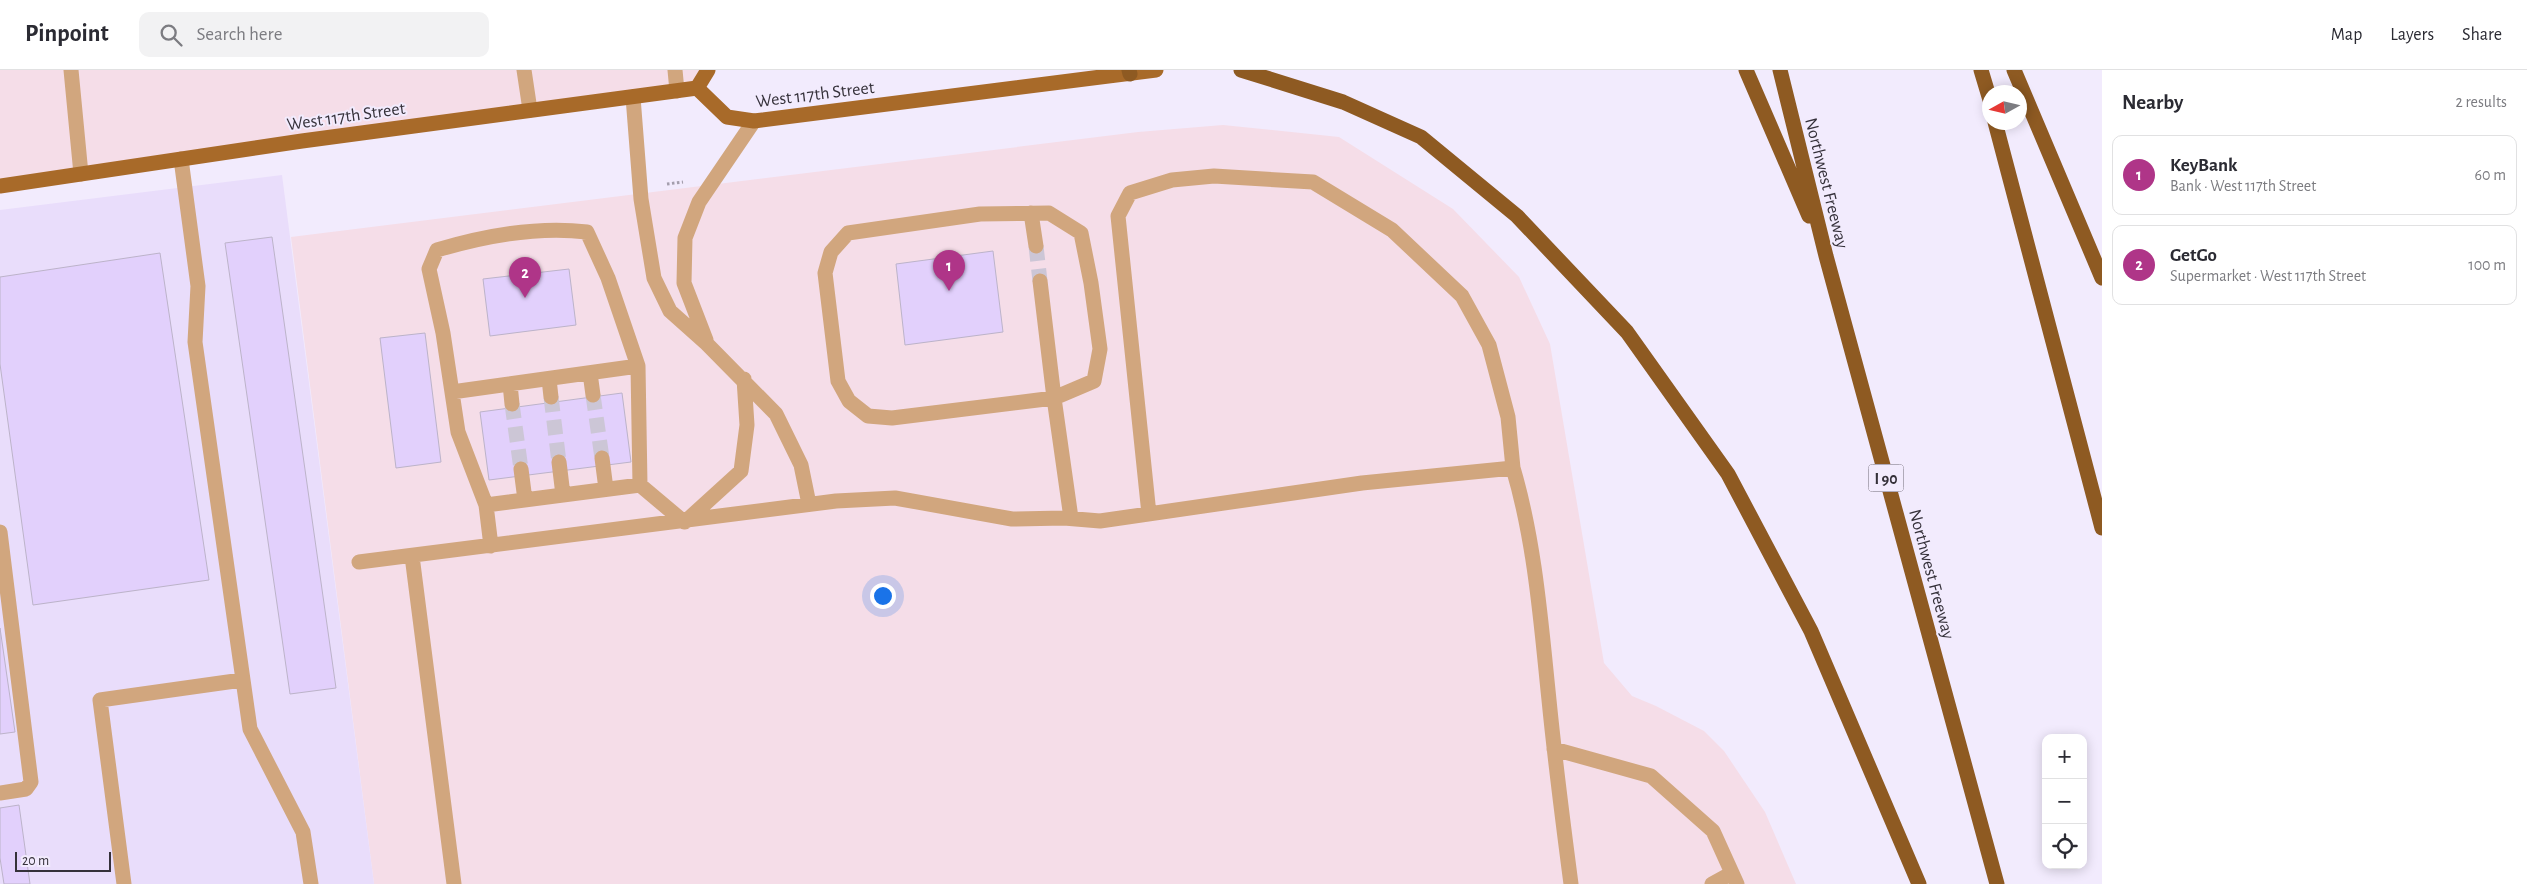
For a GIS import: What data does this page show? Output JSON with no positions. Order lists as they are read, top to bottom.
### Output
{
  "streets": {
    "highway": ["Northwest Freeway", "I 90"],
    "main road": ["West 117th Street"]
  },
  "scale_bar": "20 m",
  "north": "left",
  "page": {
    "header": "Pinpoint",
    "search": "Search here",
    "nav": ["Map", "Layers", "Share"],
    "heading": ["Nearby", "2 results"],
    "list": [
      {
        "mark": "1",
        "name": "KeyBank",
        "note": "Bank · West 117th Street",
        "value": "60 m"
      },
      {
        "mark": "2",
        "name": "GetGo",
        "note": "Supermarket · West 117th Street",
        "value": "100 m"
      }
    ],
    "pins": ["1", "2"],
    "map_buttons": ["+", "−"],
    "scale": "20 m"
  }
}
